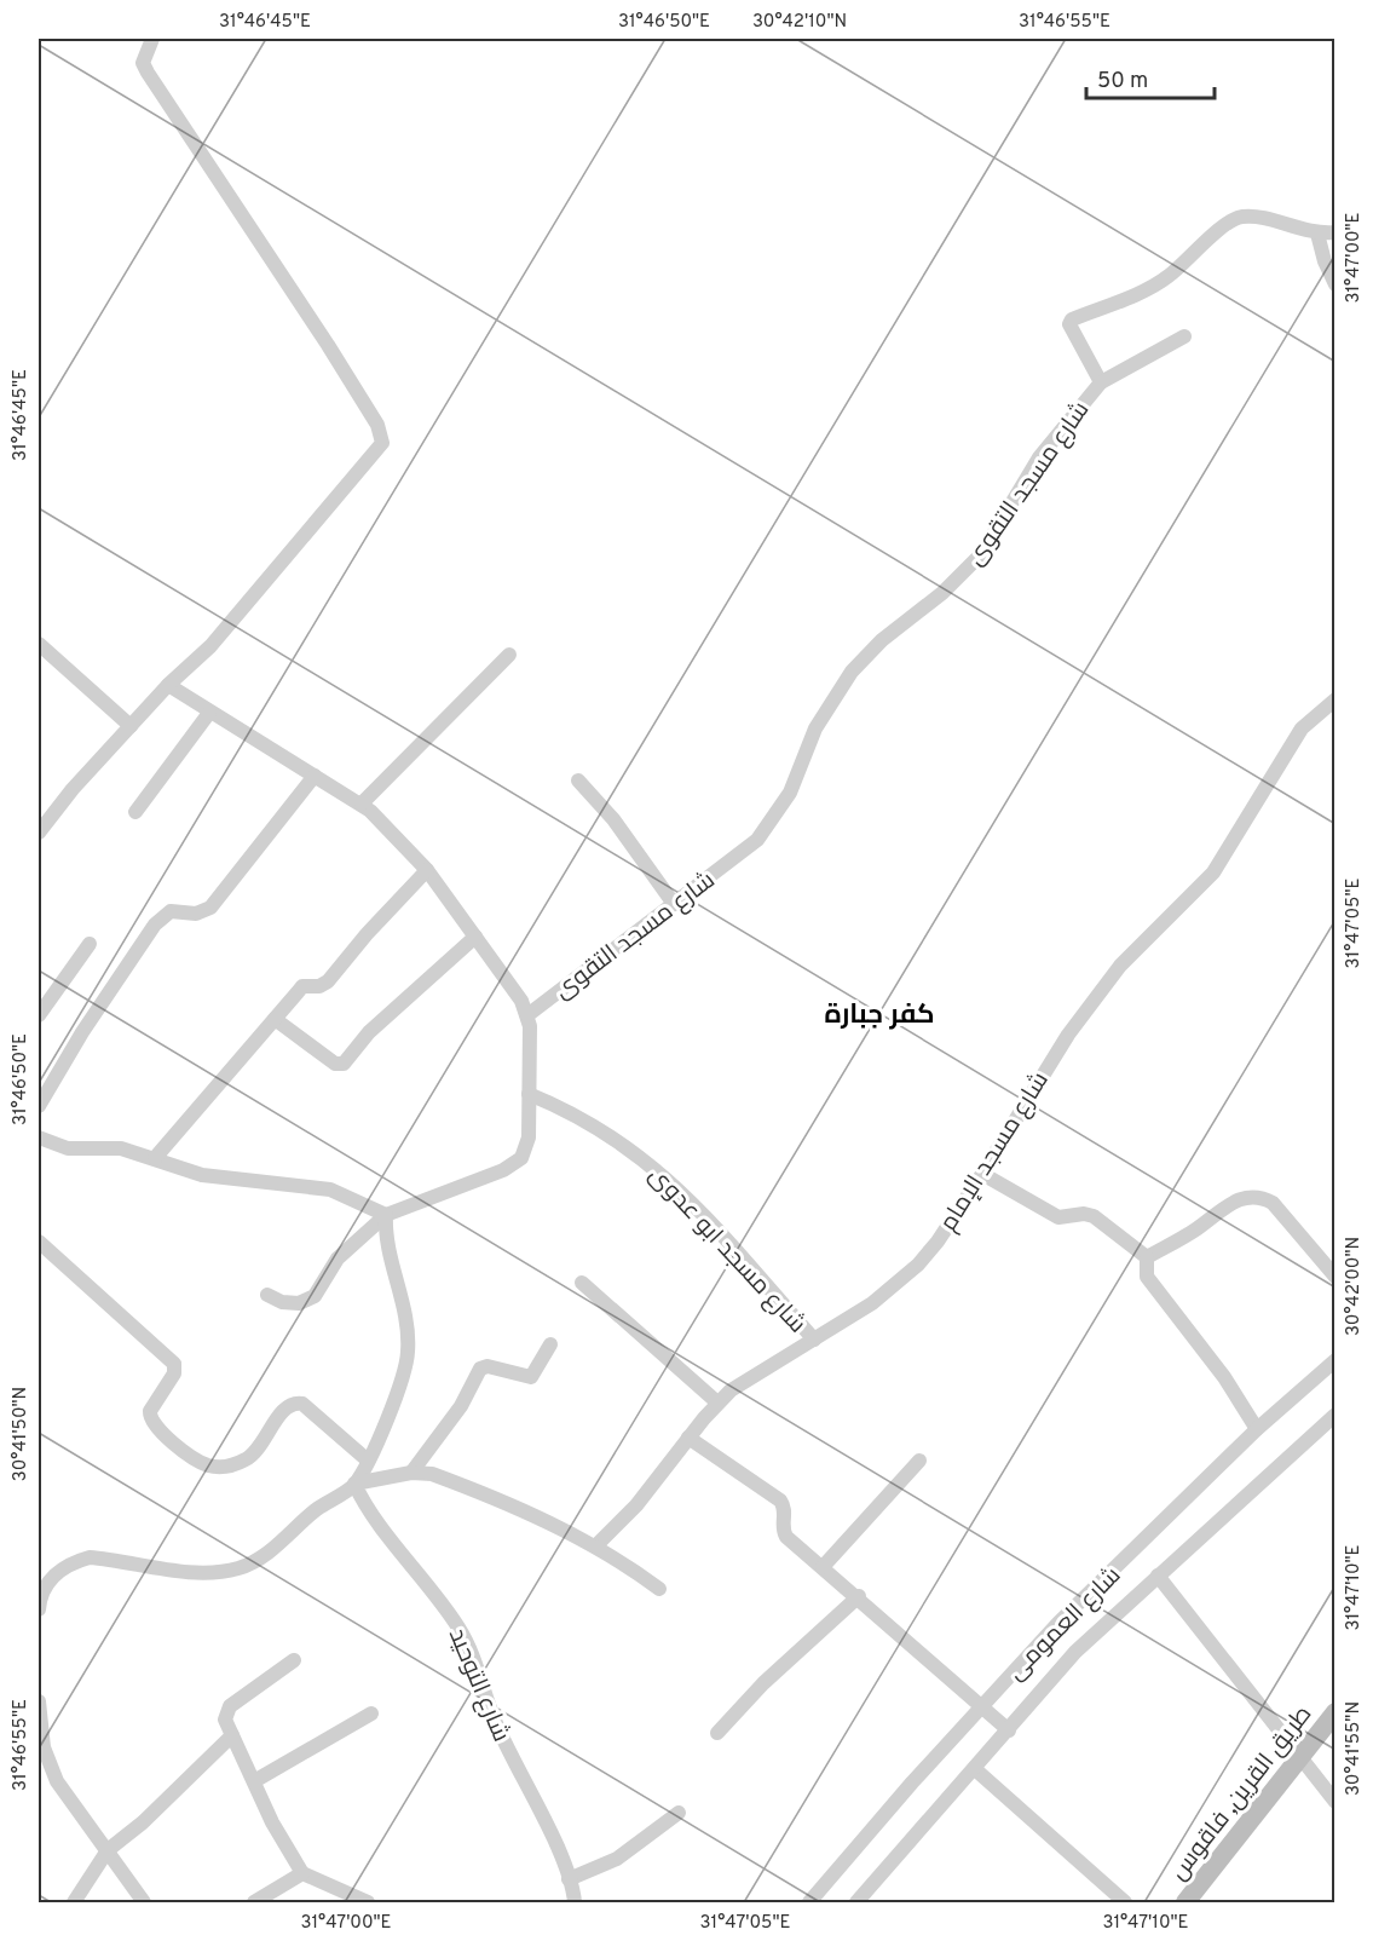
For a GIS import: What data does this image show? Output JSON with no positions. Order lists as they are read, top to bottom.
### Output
{
  "streets": {
    "street": [
      "شارع مسجد التقوى",
      "شارع مسجد الإمام",
      "شارع مسجد ابو عدوى",
      "شارع العمومى",
      "شارع التوحيد",
      "طريق القرين, فاقوس"
    ]
  },
  "crossings": [
    ["شارع مسجد الإمام", "شارع مسجد ابو عدوى"]
  ],
  "districts": ["كفر جبارة"],
  "scale_bar": "50 m",
  "coordinates": [
    "31°46'45\"E",
    "31°46'50\"E",
    "30°42'10\"N",
    "31°46'55\"E",
    "31°47'00\"E",
    "31°47'05\"E",
    "30°42'00\"N",
    "30°41'50\"N",
    "31°47'10\"E",
    "30°41'55\"N"
  ]
}
